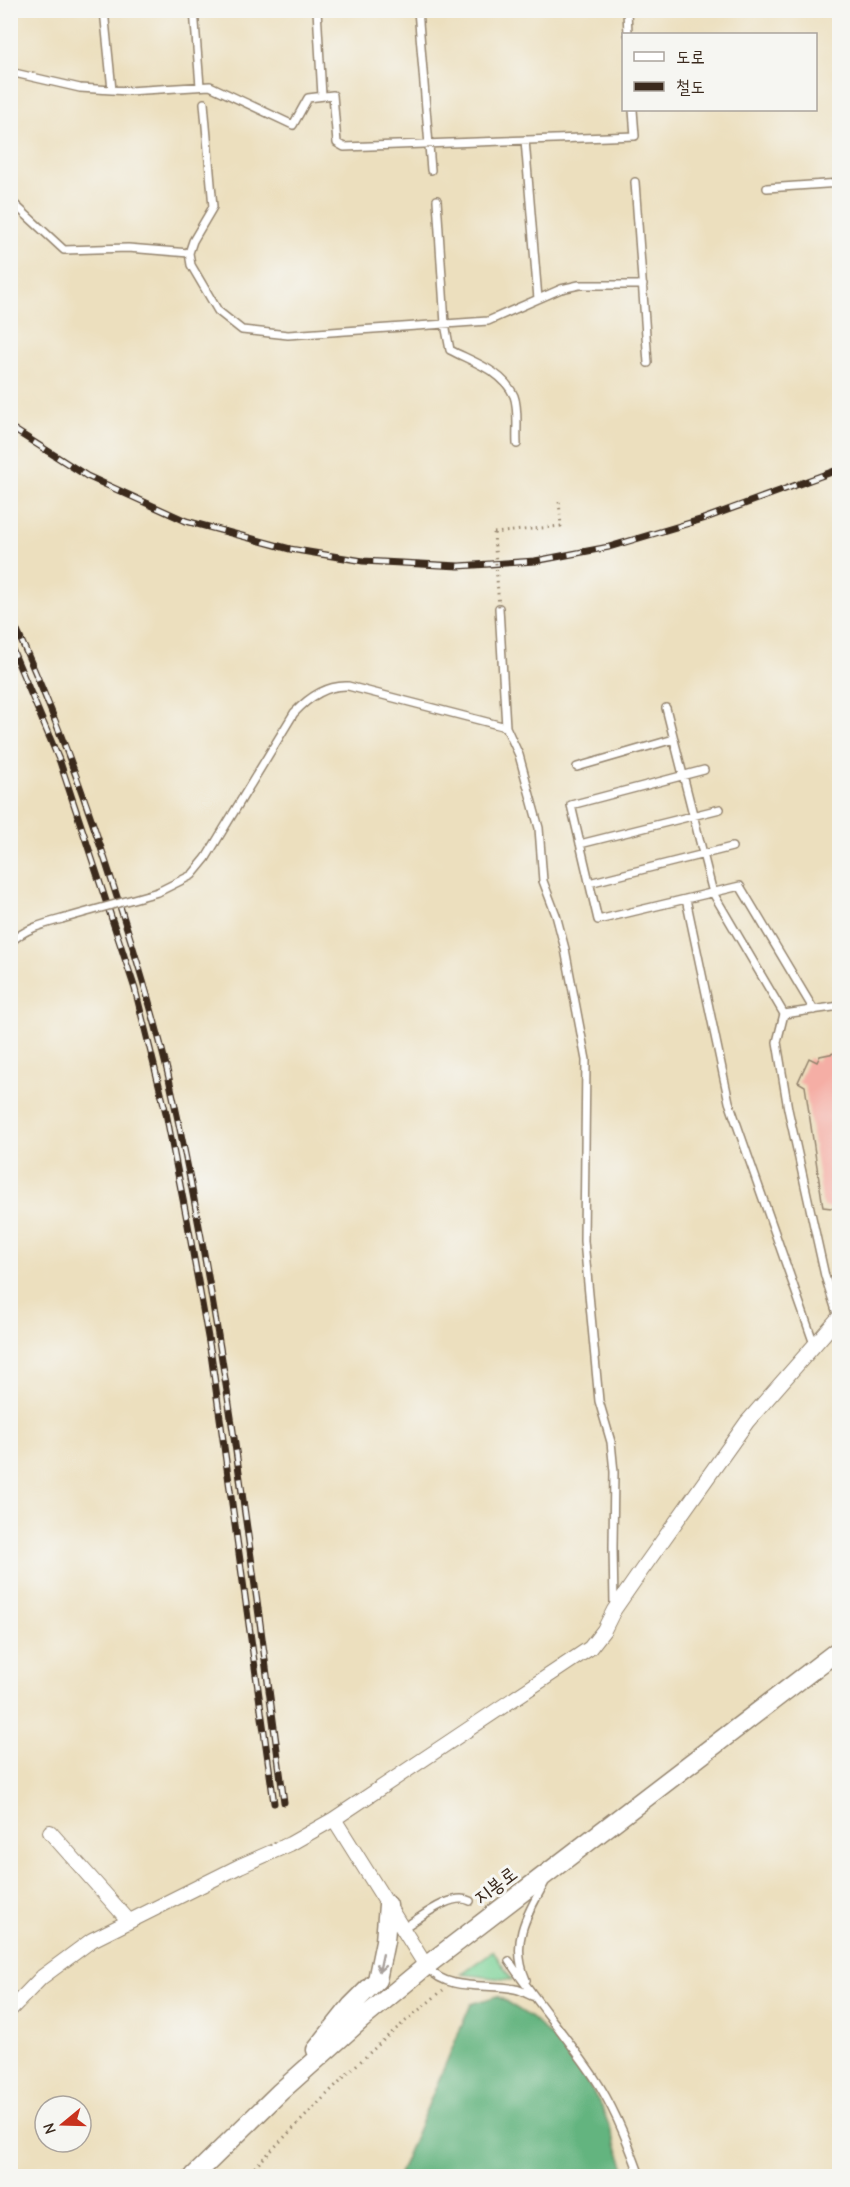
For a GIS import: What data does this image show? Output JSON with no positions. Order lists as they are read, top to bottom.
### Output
{
  "streets": {
    "main road": ["지봉로"]
  },
  "legend": ["도로", "철도"],
  "north": "left"
}
